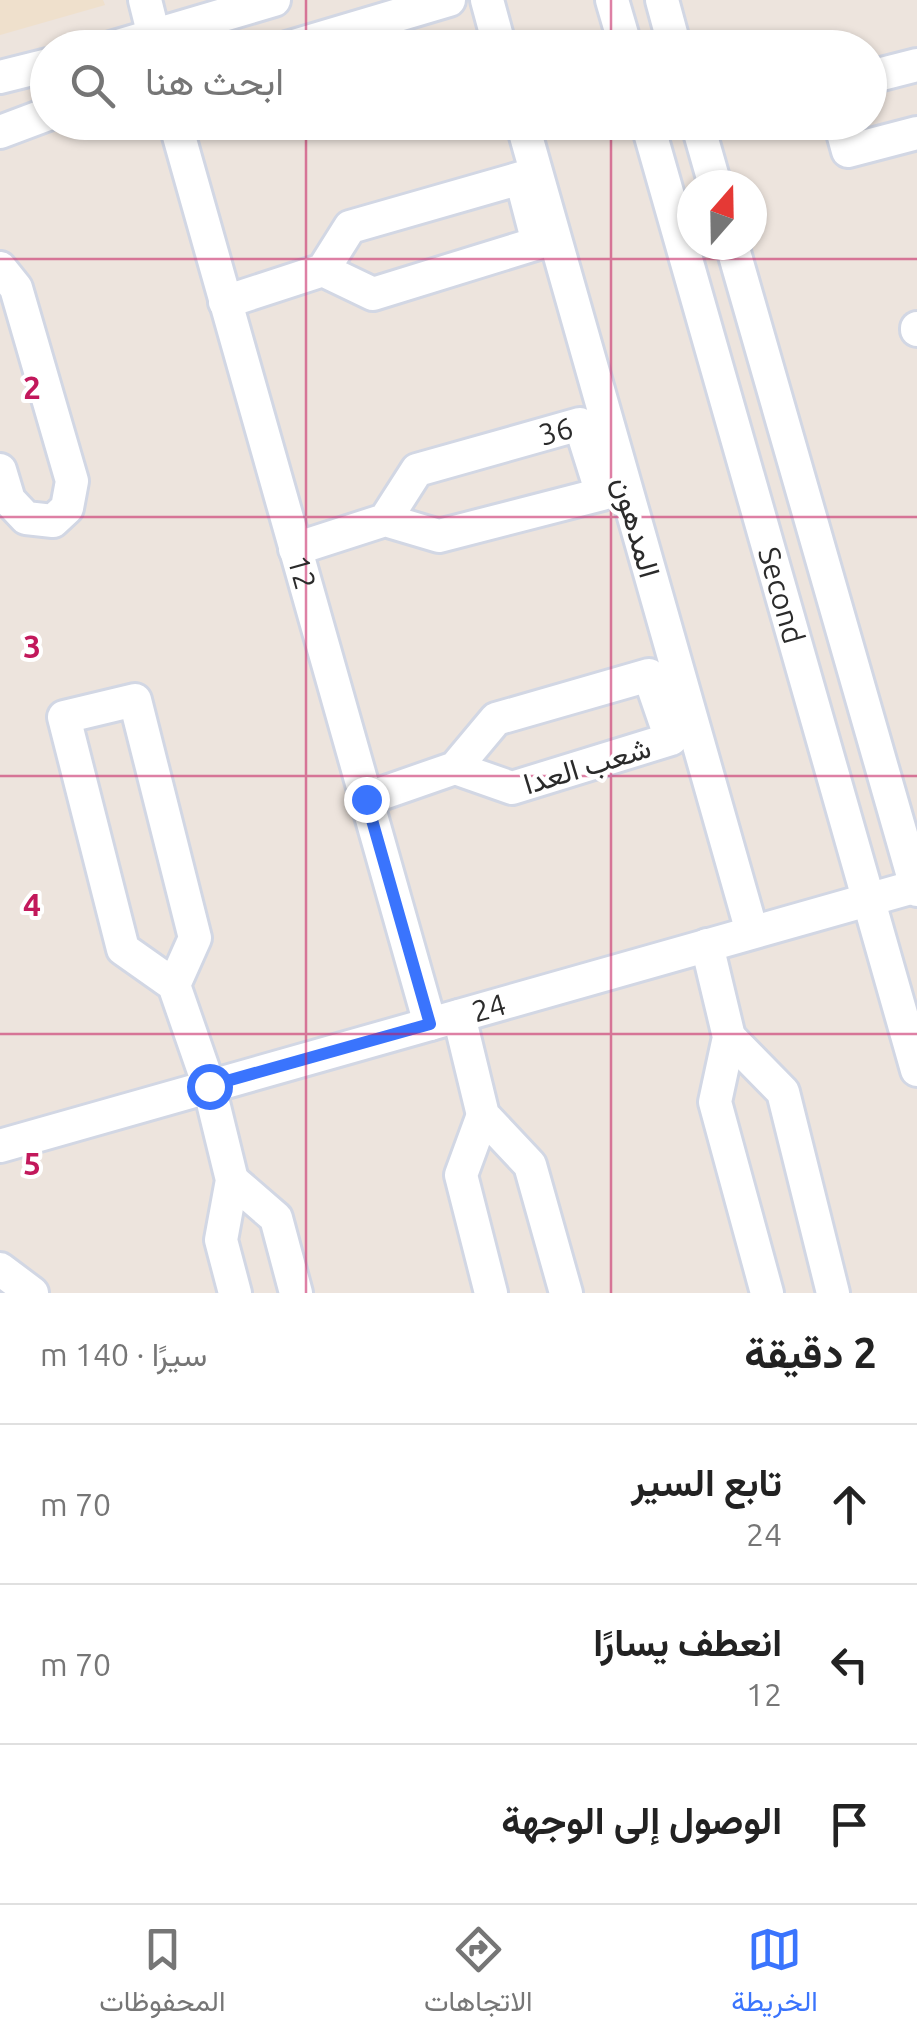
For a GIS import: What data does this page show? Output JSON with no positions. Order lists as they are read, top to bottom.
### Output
{
  "streets": {
    "street": [
      "36",
      "المدهون",
      "12",
      "Second",
      "شعب العدا",
      "24"
    ]
  },
  "crossings": [
    ["المدهون", "24"],
    ["12", "24"],
    ["Second", "24"]
  ],
  "north": "top",
  "page": {
    "search": "ابحث هنا",
    "heading": ["2 دقيقة", "سيرًا · 140 m"],
    "list": [
      ["تابع السير", "24", "70 m"],
      ["انعطف يسارًا", "12", "70 m"],
      "الوصول إلى الوجهة"
    ],
    "nav": ["الخريطة", "الاتجاهات", "المحفوظات"]
  },
  "grid": {
    "rows": [
      "2",
      "3",
      "4",
      "5"
    ]
  }
}
